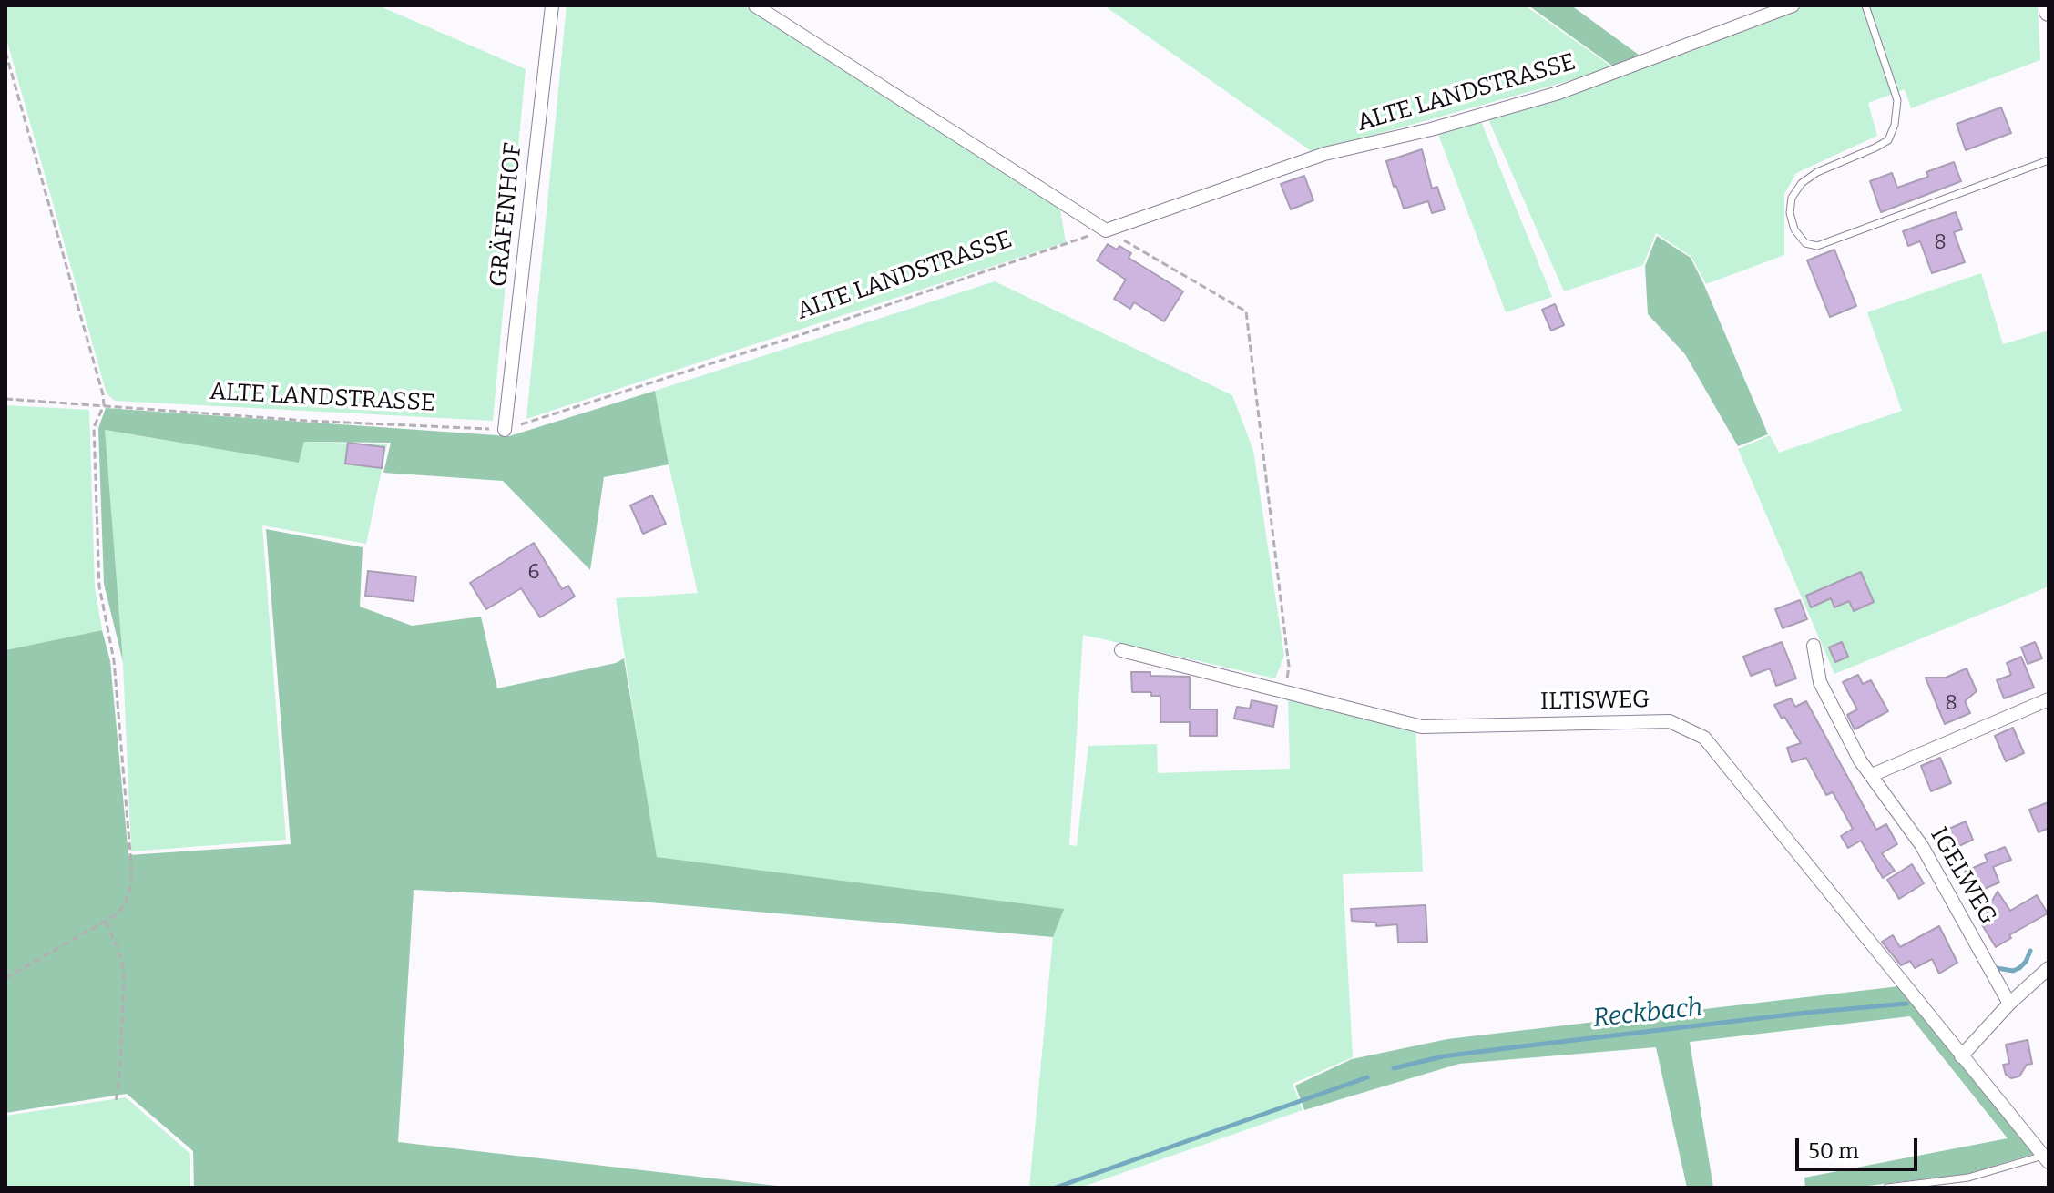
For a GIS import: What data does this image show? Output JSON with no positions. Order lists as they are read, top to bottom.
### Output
{
  "streets": {
    "street": [
      "ALTE LANDSTRASSE",
      "GRÄFENHOF",
      "ILTISWEG",
      "IGELWEG"
    ]
  },
  "crossings": [
    ["ALTE LANDSTRASSE", "GRÄFENHOF"]
  ],
  "water": ["Reckbach"],
  "house_numbers": ["8", "6", "8"],
  "scale_bar": "50 m"
}
